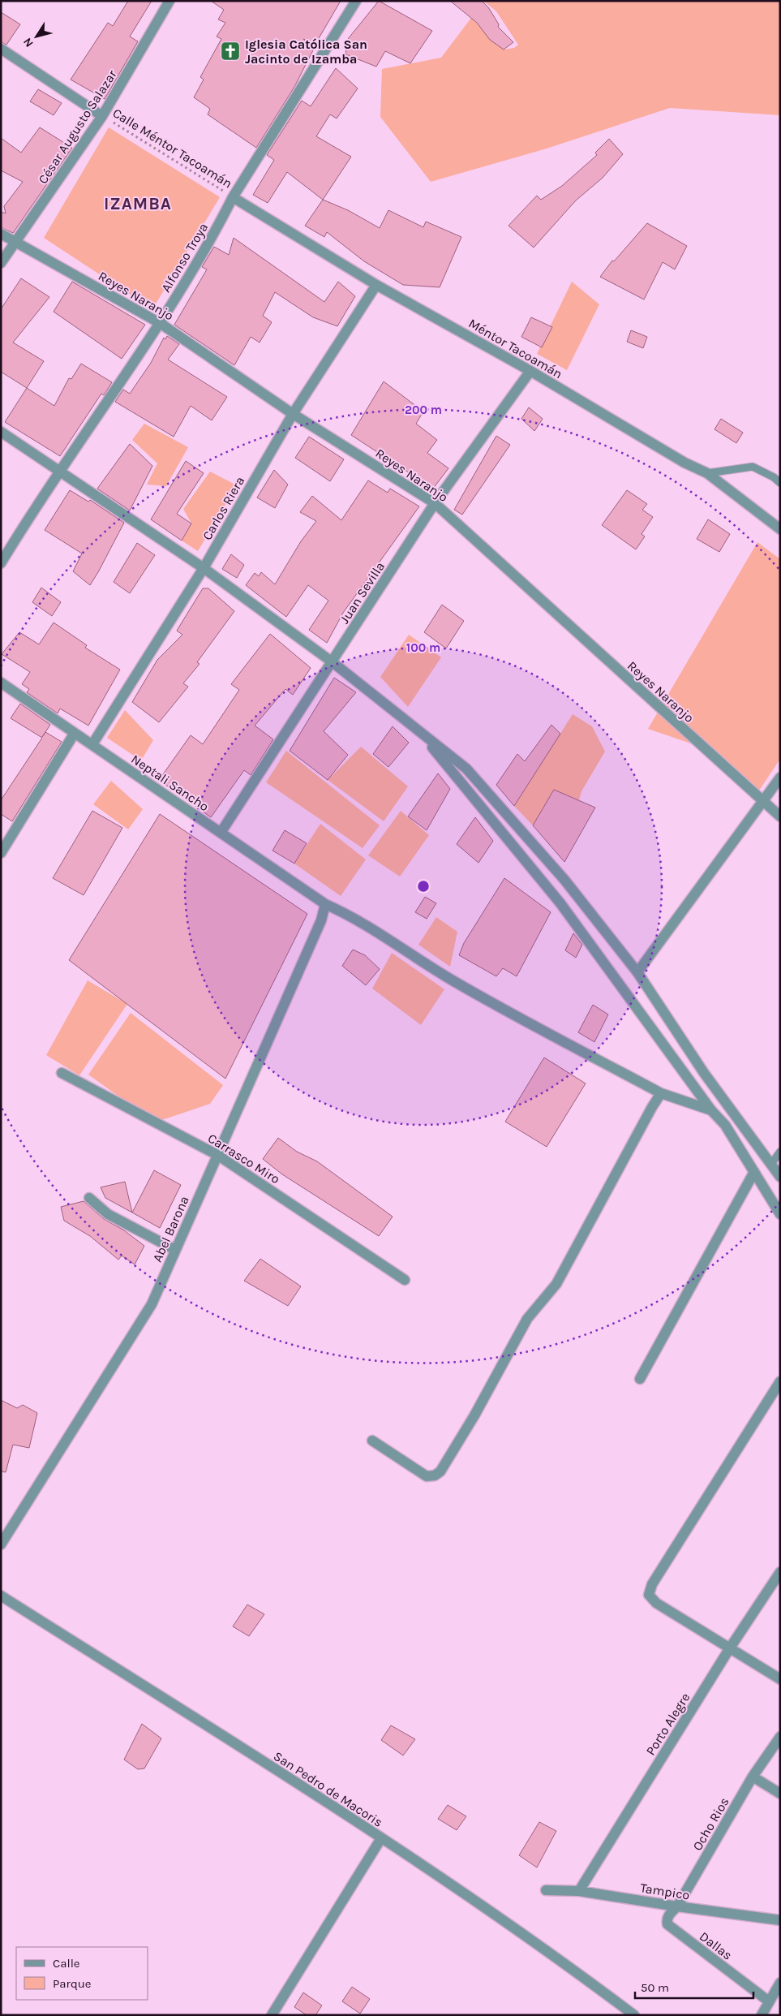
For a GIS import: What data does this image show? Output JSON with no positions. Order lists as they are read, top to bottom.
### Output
{
  "streets": {
    "street": [
      "César Augusto Salazar",
      "Alfonso Troya",
      "Reyes Naranjo",
      "Méntor Tacoamán",
      "Carlos Riera",
      "Juan Sevilla",
      "Neptali Sancho",
      "Carrasco Miro",
      "Abel Barona",
      "Porto Alegre",
      "San Pedro de Macoris",
      "Ocho Rios",
      "Tampico",
      "Dallas"
    ],
    "path": ["Calle Méntor Tacoamán"]
  },
  "crossings": [
    ["César Augusto Salazar", "Calle Méntor Tacoamán"],
    ["César Augusto Salazar", "Reyes Naranjo"],
    ["Calle Méntor Tacoamán", "Alfonso Troya"],
    ["Calle Méntor Tacoamán", "Méntor Tacoamán"],
    ["Alfonso Troya", "Reyes Naranjo"],
    ["Alfonso Troya", "Méntor Tacoamán"],
    ["Reyes Naranjo", "Carlos Riera"],
    ["Reyes Naranjo", "Juan Sevilla"],
    ["Méntor Tacoamán", "Carlos Riera"],
    ["Méntor Tacoamán", "Juan Sevilla"],
    ["Carlos Riera", "Neptali Sancho"],
    ["Juan Sevilla", "Neptali Sancho"],
    ["Neptali Sancho", "Abel Barona"],
    ["Carrasco Miro", "Abel Barona"],
    ["Porto Alegre", "Tampico"],
    ["Ocho Rios", "Tampico"],
    ["Ocho Rios", "Dallas"]
  ],
  "districts": ["IZAMBA"],
  "places": {
    "church": ["Iglesia Católica San Jacinto de Izamba"]
  },
  "legend": ["Calle", "Parque"],
  "scale_bar": "50 m",
  "north": "bottom left",
  "rings": ["200 m", "100 m"]
}
